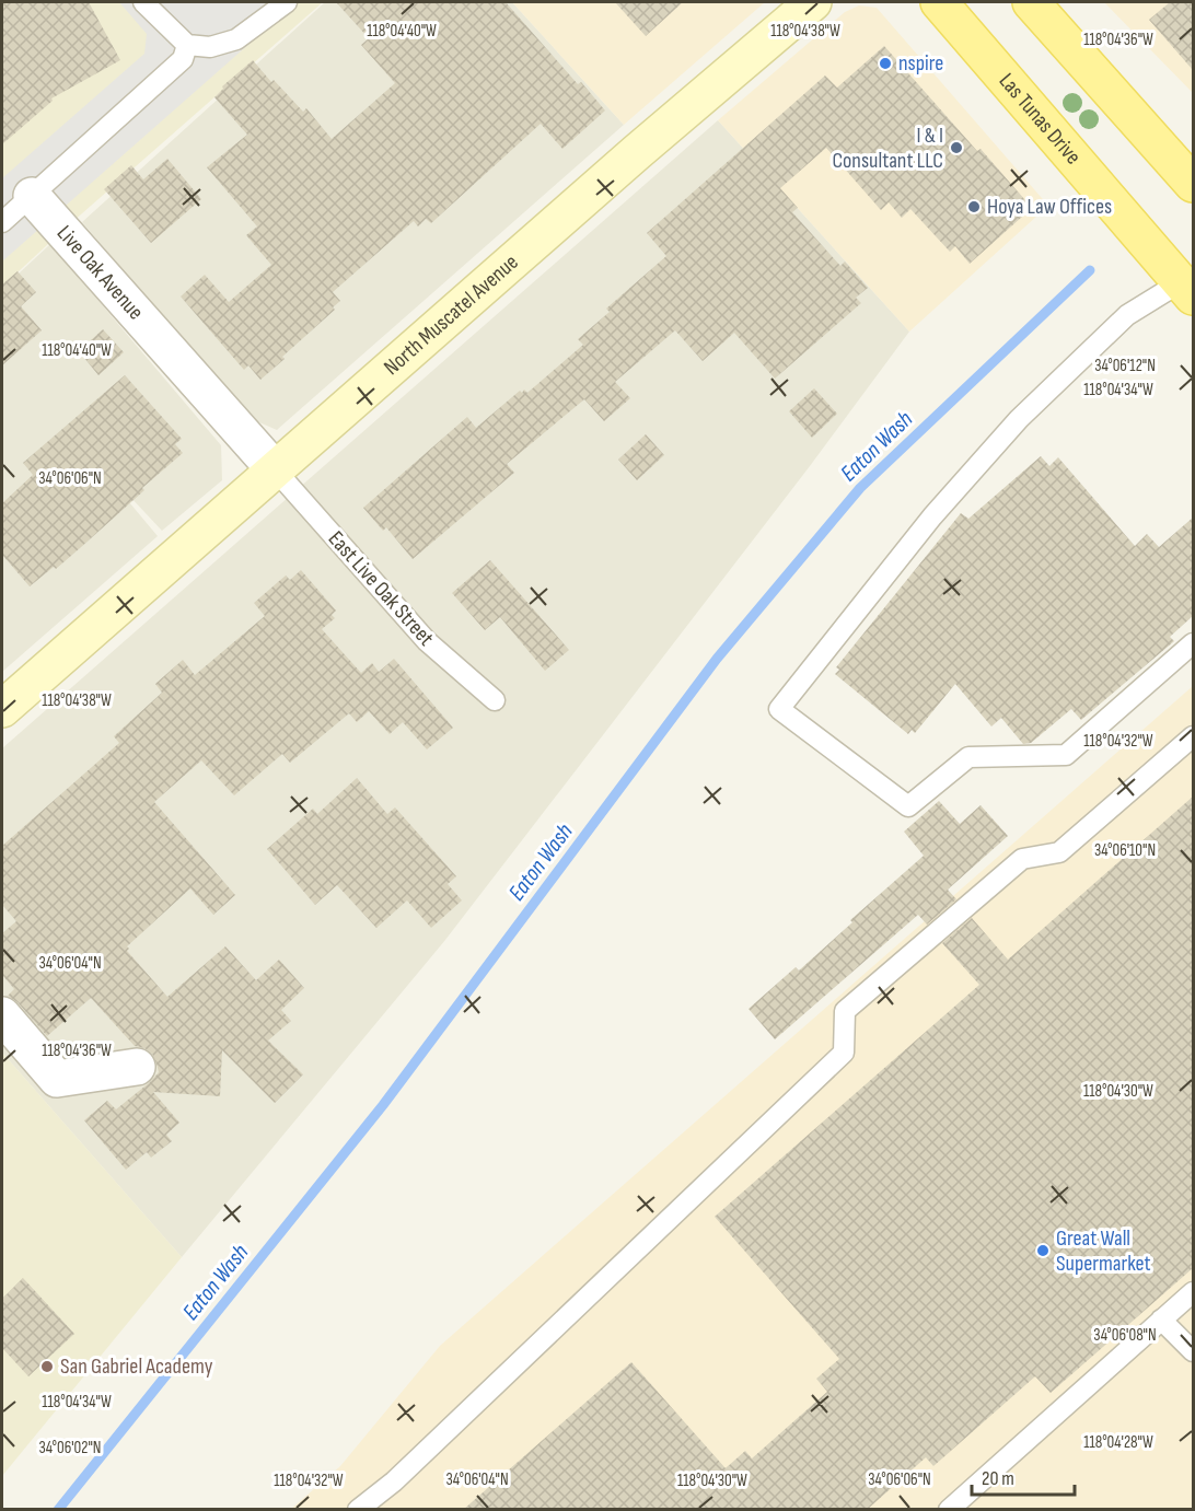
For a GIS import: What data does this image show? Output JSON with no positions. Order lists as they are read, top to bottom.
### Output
{
  "streets": {
    "main road": ["Las Tunas Drive"],
    "street": ["Live Oak Avenue", "North Muscatel Avenue"],
    "lane": ["East Live Oak Street"]
  },
  "crossings": [
    ["Live Oak Avenue", "North Muscatel Avenue"],
    ["Live Oak Avenue", "East Live Oak Street"],
    ["North Muscatel Avenue", "East Live Oak Street"]
  ],
  "water": ["Eaton Wash"],
  "places": [
    "nspire",
    "I & I Consultant LLC",
    "Hoya Law Offices",
    "Great Wall Supermarket",
    "San Gabriel Academy"
  ],
  "scale_bar": "20 m",
  "coordinates": [
    "118°04'40\"W",
    "118°04'38\"W",
    "118°04'36\"W",
    "34°06'12\"N",
    "118°04'34\"W",
    "34°06'06\"N",
    "118°04'32\"W",
    "34°06'10\"N",
    "34°06'04\"N",
    "118°04'30\"W",
    "34°06'08\"N",
    "118°04'28\"W",
    "34°06'02\"N"
  ]
}
